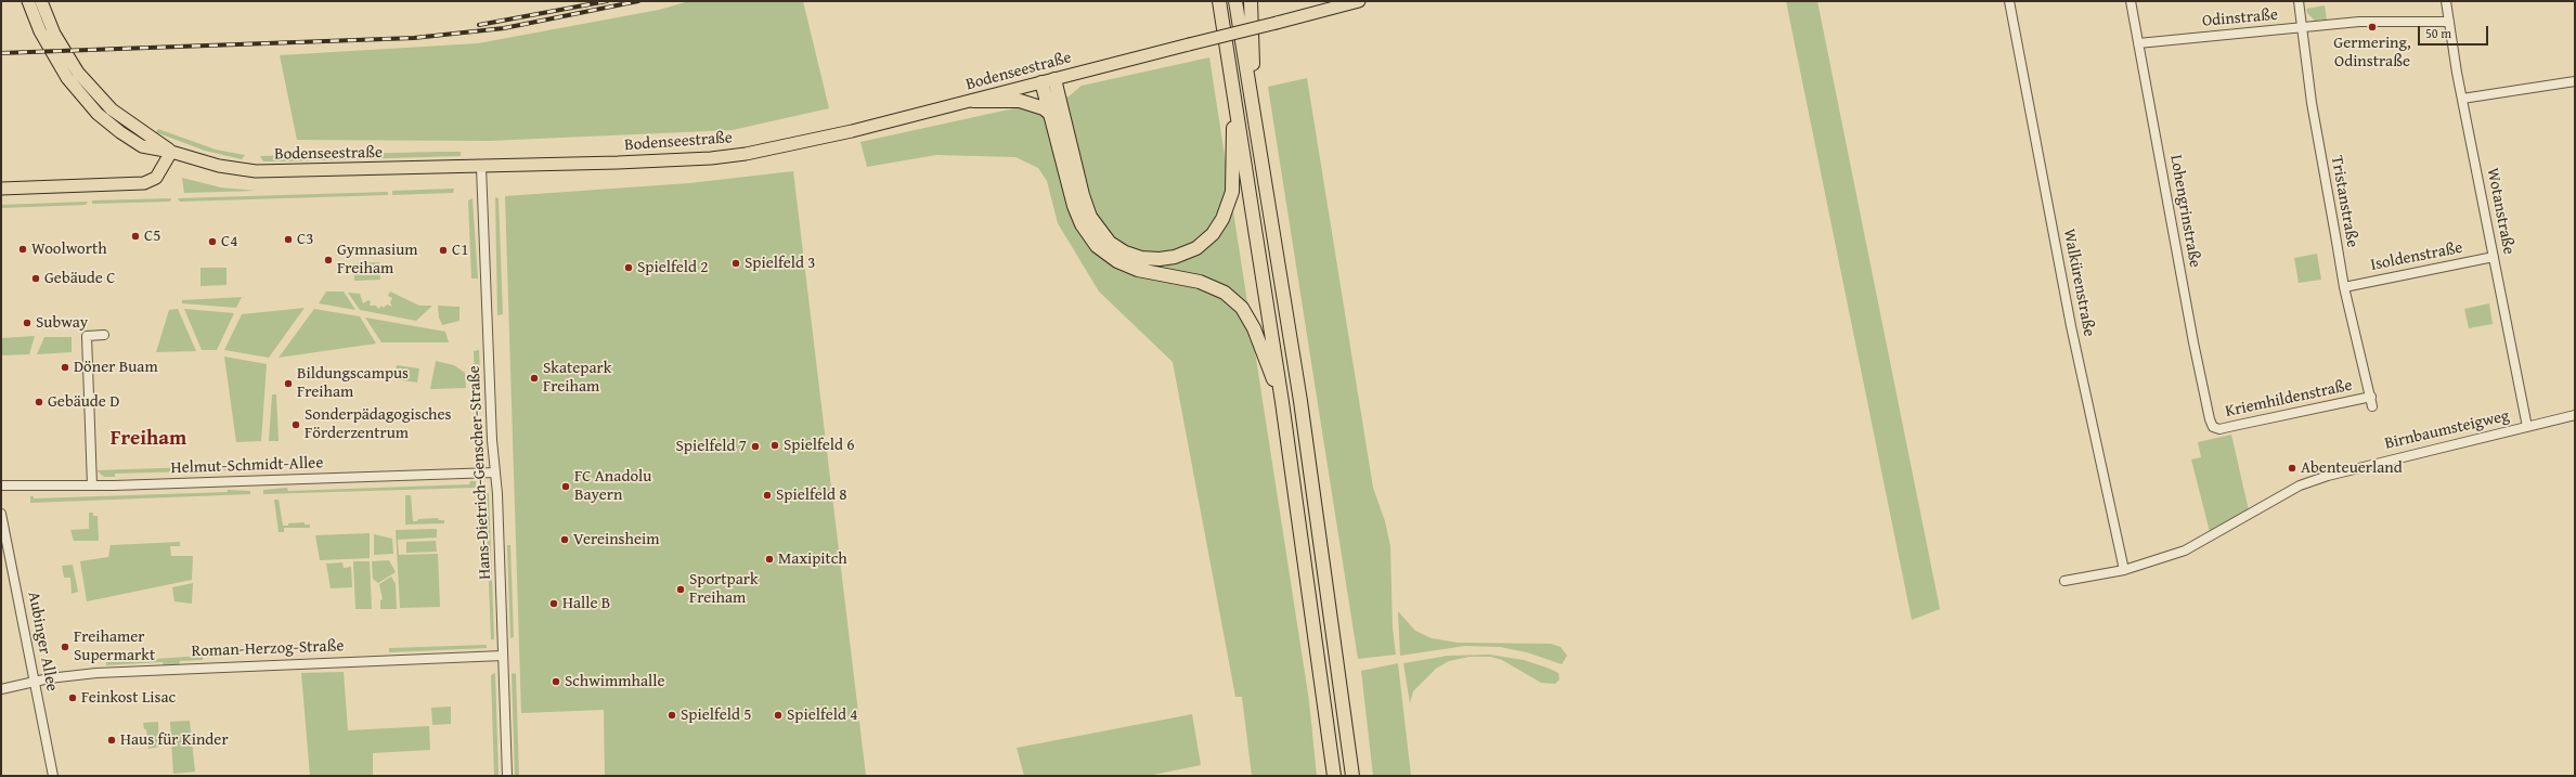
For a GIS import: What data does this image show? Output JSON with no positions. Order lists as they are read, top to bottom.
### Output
{
  "streets": {
    "main road": ["Bodenseestraße"],
    "street": [
      "Odinstraße",
      "Tristanstraße",
      "Lohengrinstraße",
      "Wotanstraße",
      "Isoldenstraße",
      "Walkürenstraße",
      "Kriemhildenstraße",
      "Birnbaumsteigweg",
      "Helmut-Schmidt-Allee",
      "Hans-Dietrich-Genscher-Straße",
      "Aubinger Allee",
      "Roman-Herzog-Straße"
    ]
  },
  "crossings": [
    ["Odinstraße", "Tristanstraße"],
    ["Odinstraße", "Lohengrinstraße"],
    ["Odinstraße", "Wotanstraße"],
    ["Bodenseestraße", "Hans-Dietrich-Genscher-Straße"],
    ["Tristanstraße", "Isoldenstraße"],
    ["Tristanstraße", "Kriemhildenstraße"],
    ["Lohengrinstraße", "Kriemhildenstraße"],
    ["Wotanstraße", "Isoldenstraße"],
    ["Wotanstraße", "Birnbaumsteigweg"],
    ["Walkürenstraße", "Birnbaumsteigweg"],
    ["Helmut-Schmidt-Allee", "Hans-Dietrich-Genscher-Straße"],
    ["Hans-Dietrich-Genscher-Straße", "Roman-Herzog-Straße"],
    ["Aubinger Allee", "Roman-Herzog-Straße"]
  ],
  "districts": ["Freiham"],
  "places": [
    "Germering, Odinstraße",
    "C5",
    "C3",
    "C4",
    "Woolworth",
    "C1",
    "Gymnasium Freiham",
    "Spielfeld 3",
    "Spielfeld 2",
    "Gebäude C",
    "Subway",
    "Döner Buam",
    "Skatepark Freiham",
    "Bildungscampus Freiham",
    "Gebäude D",
    "Sonderpädagogisches Förderzentrum",
    "Spielfeld 6",
    "Spielfeld 7",
    "Abenteuerland",
    "FC Anadolu Bayern",
    "Spielfeld 8",
    "Vereinsheim",
    "Maxipitch",
    "Sportpark Freiham",
    "Halle B",
    "Freihamer Supermarkt",
    "Schwimmhalle",
    "Feinkost Lisac",
    "Spielfeld 5",
    "Spielfeld 4",
    "Haus für Kinder"
  ],
  "scale_bar": "50 m"
}
